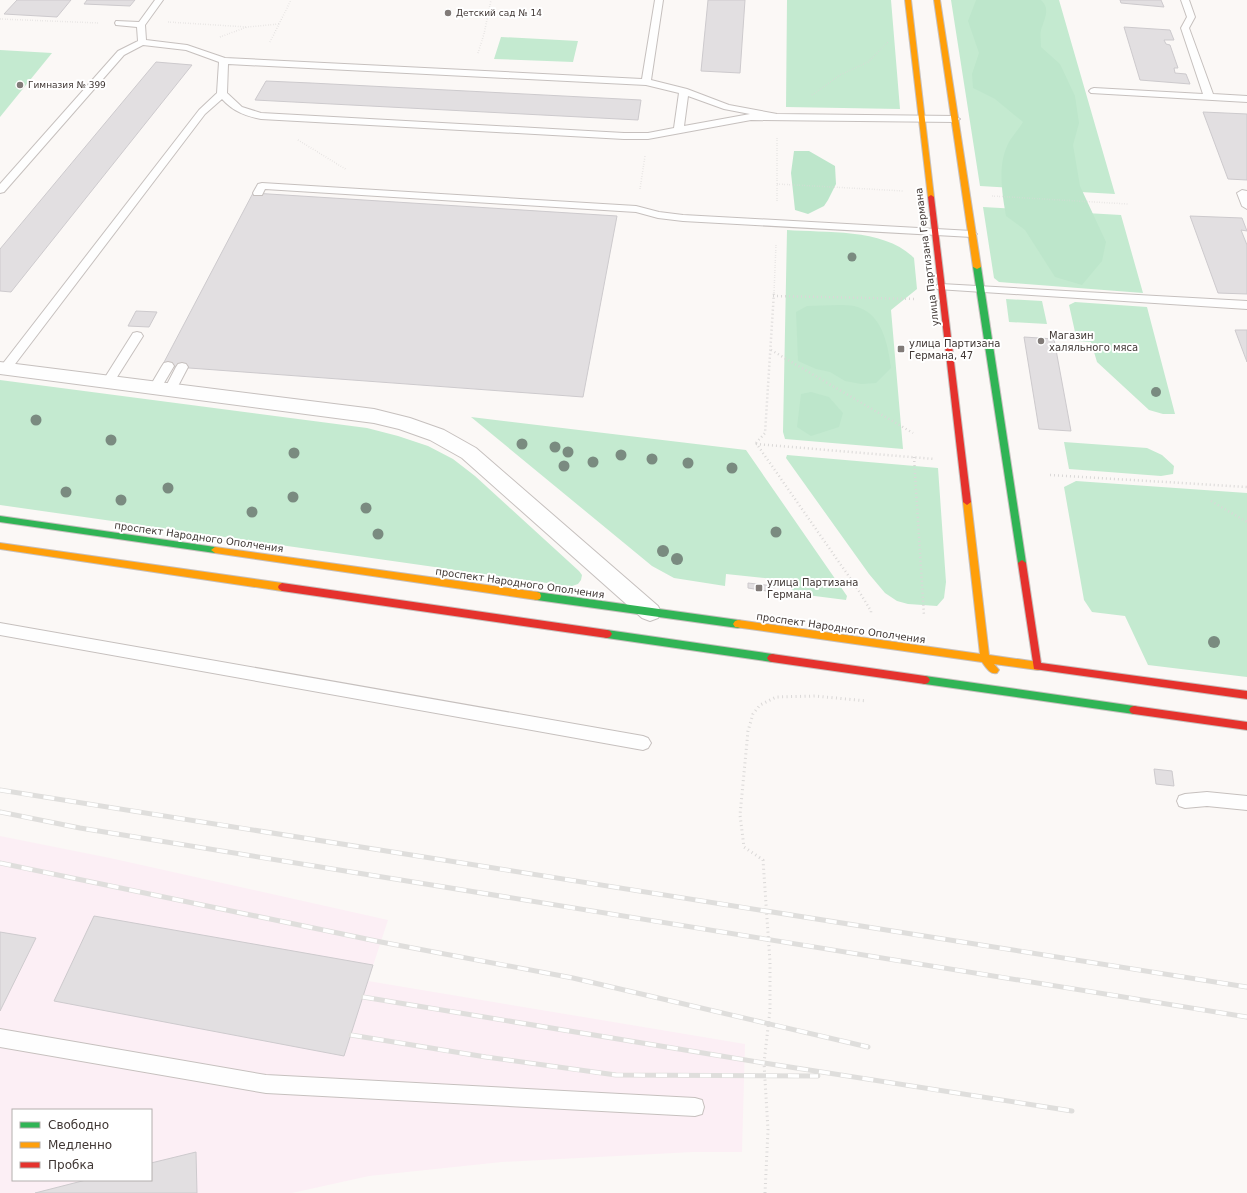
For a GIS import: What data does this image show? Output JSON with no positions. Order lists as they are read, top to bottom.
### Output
{
  "streets": {
    "main road": ["улица Партизана Германа", "проспект Народного Ополчения"]
  },
  "crossings": [
    ["улица Партизана Германа", "проспект Народного Ополчения"]
  ],
  "places": {
    "other": ["Детский сад № 14", "Гимназия № 399", "Магазин халяльного мяса"],
    "transit": ["улица Партизана Германа, 47", "улица Партизана Германа"]
  },
  "legend": ["Свободно", "Медленно", "Пробка"]
}
